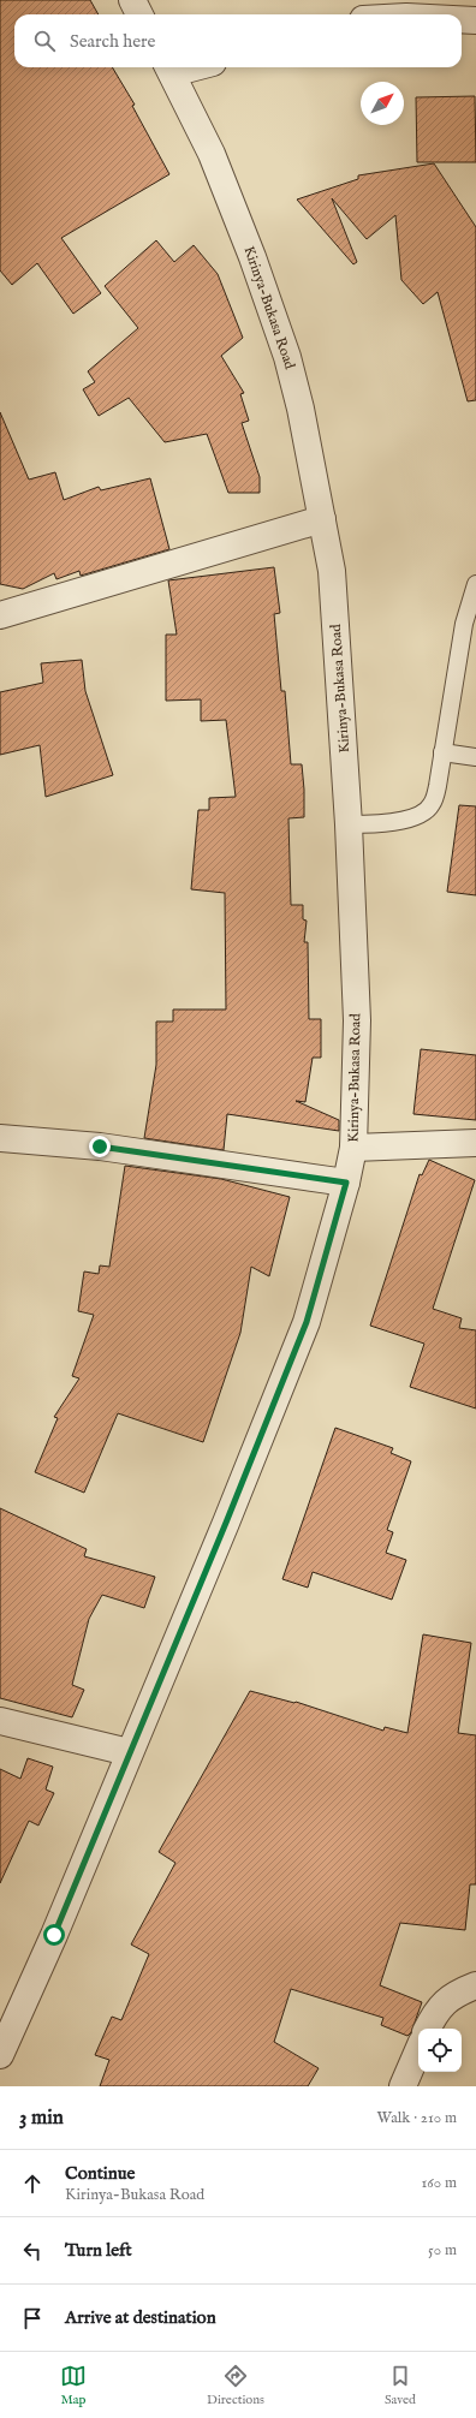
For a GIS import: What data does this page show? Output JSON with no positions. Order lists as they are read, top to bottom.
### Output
{
  "streets": {
    "street": ["Kirinya-Bukasa Road"]
  },
  "north": "top right",
  "page": {
    "search": "Search here",
    "heading": ["3 min", "Walk · 210 m"],
    "list": [
      ["Continue", "Kirinya-Bukasa Road", "160 m"],
      ["Turn left", "50 m"],
      "Arrive at destination"
    ],
    "nav": ["Map", "Directions", "Saved"]
  }
}
